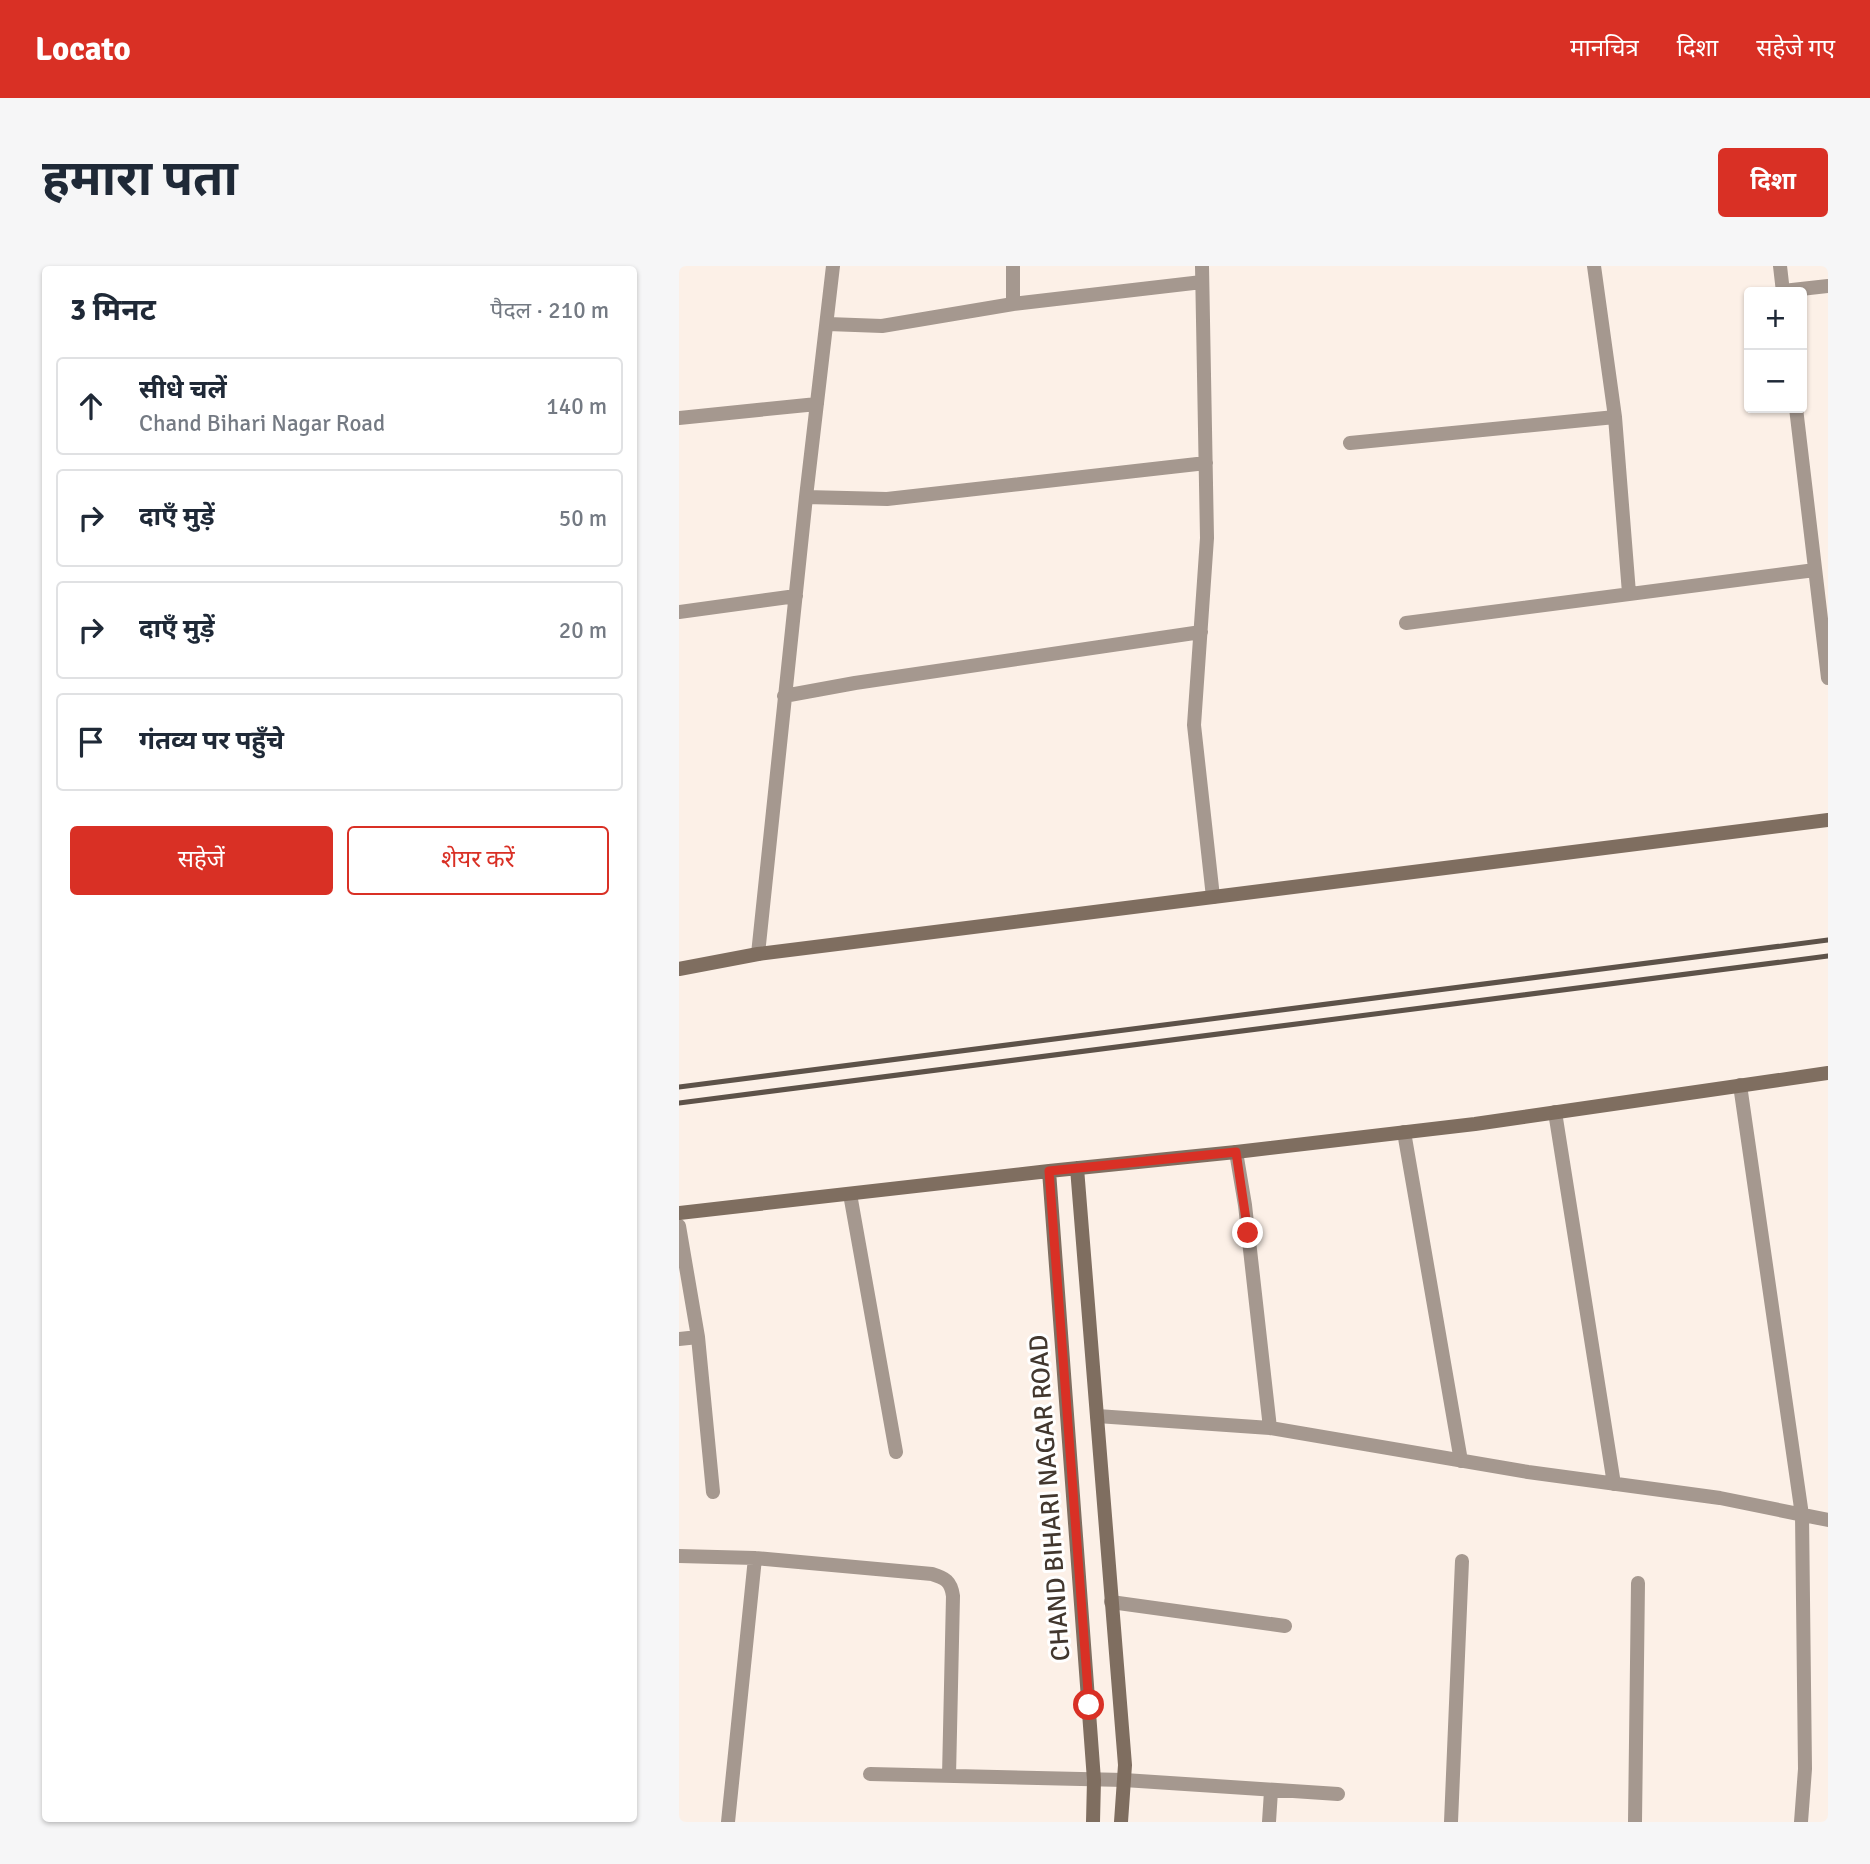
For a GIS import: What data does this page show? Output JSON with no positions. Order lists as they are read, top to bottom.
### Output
{
  "streets": {
    "street": ["CHAND BIHARI NAGAR ROAD"]
  },
  "page": {
    "header": "Locato",
    "nav": ["मानचित्र", "दिशा", "सहेजे गए"],
    "buttons": [
      "दिशा",
      ["सहेजें", "शेयर करें"]
    ],
    "title": "हमारा पता",
    "heading": ["3 मिनट", "पैदल · 210 m"],
    "map_buttons": ["+", "−"],
    "list": [
      ["सीधे चलें", "Chand Bihari Nagar Road", "140 m"],
      ["दाएँ मुड़ें", "50 m"],
      ["दाएँ मुड़ें", "20 m"],
      "गंतव्य पर पहुँचे"
    ]
  }
}
